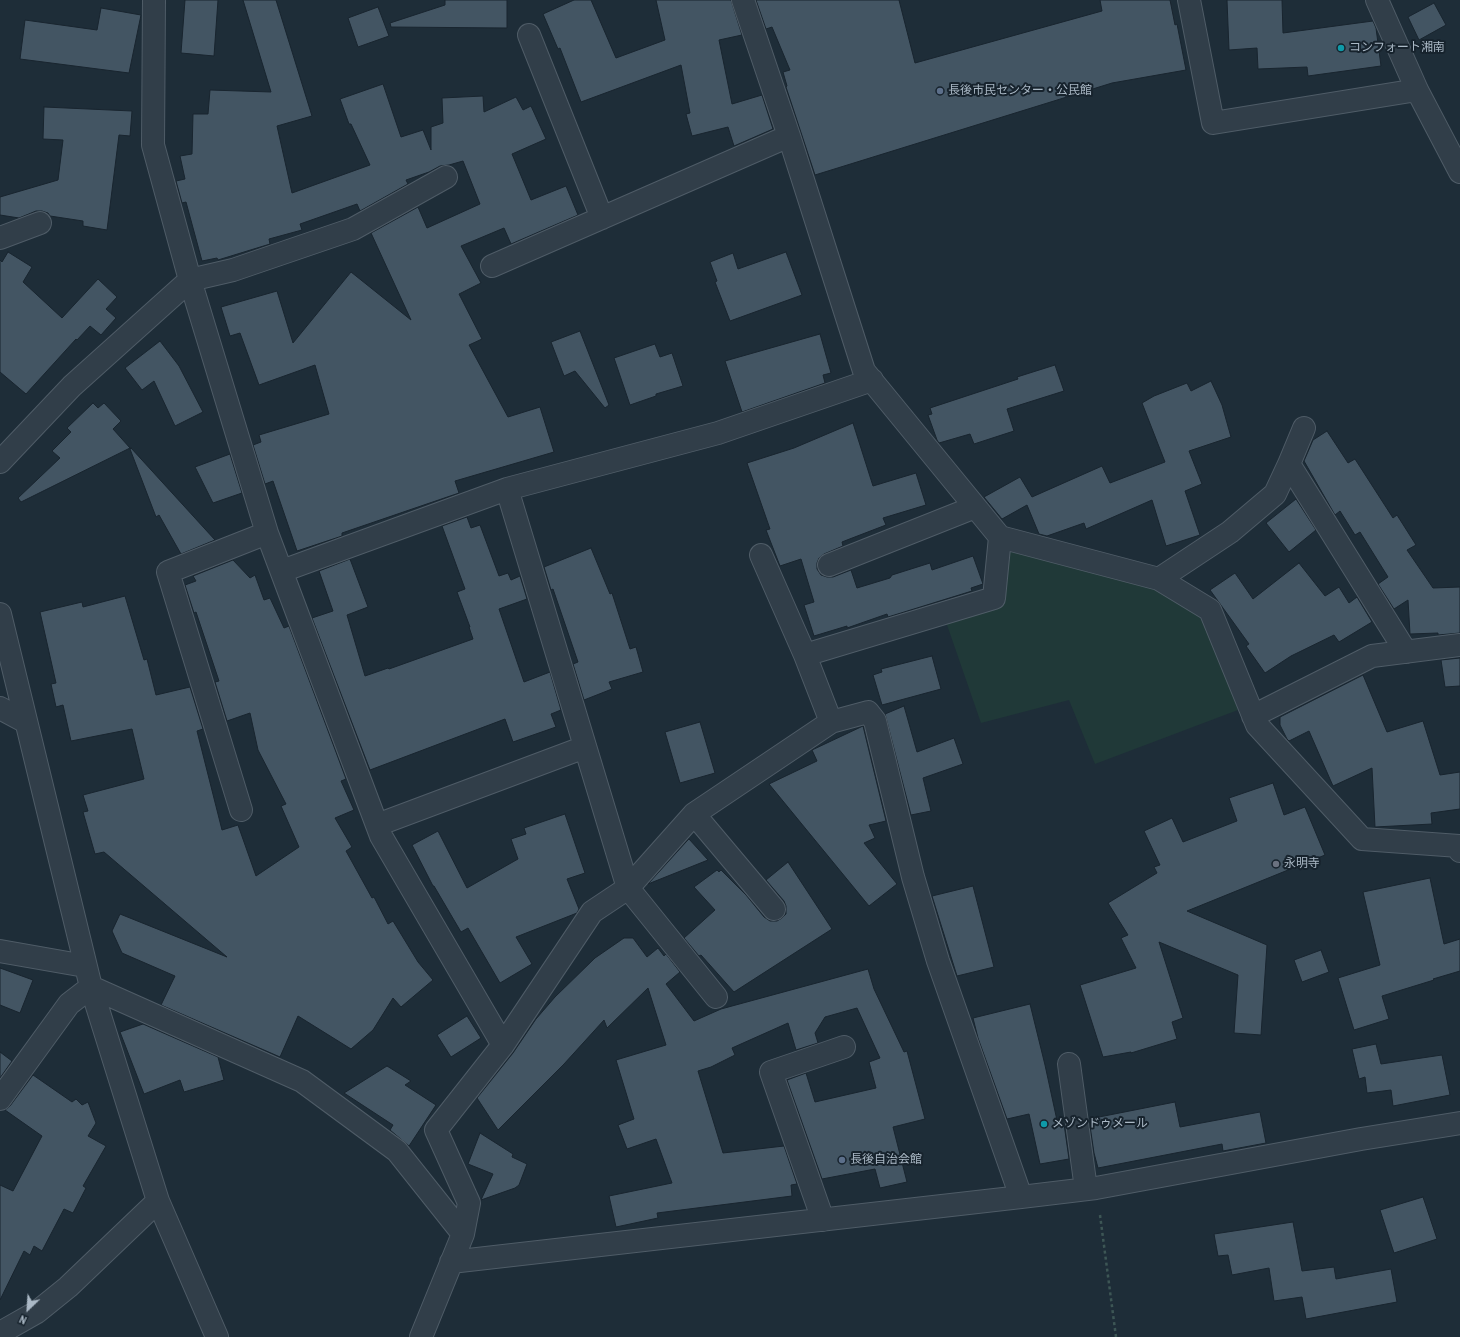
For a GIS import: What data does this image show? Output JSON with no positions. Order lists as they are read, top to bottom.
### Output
{
  "places": [
    "コンフォート湘南",
    "長後市民センター・公民館",
    "永明寺",
    "メゾンドゥメール",
    "長後自治会館"
  ],
  "north": "bottom left"
}
